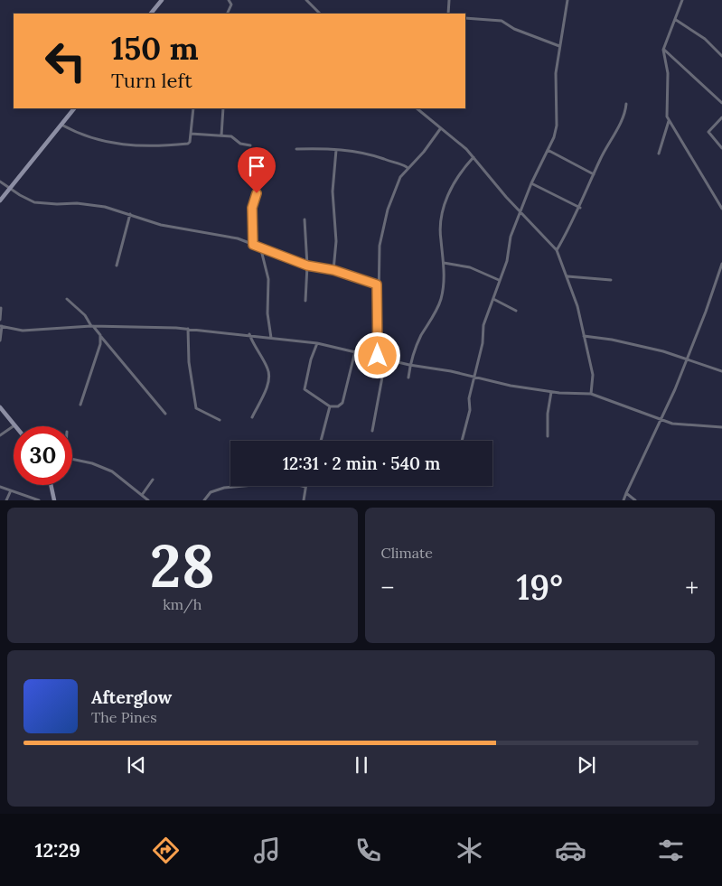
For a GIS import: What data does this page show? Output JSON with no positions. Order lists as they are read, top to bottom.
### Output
{
  "page": {
    "turn": ["150 m", "Turn left"],
    "limit": "30",
    "trip": "12:31 · 2 min · 540 m",
    "tile": [
      ["28", "km/h"],
      "Climate"
    ],
    "heat": ["−", "19°", "+"],
    "song": ["Afterglow", "The Pines"],
    "tabs": "12:29"
  }
}
